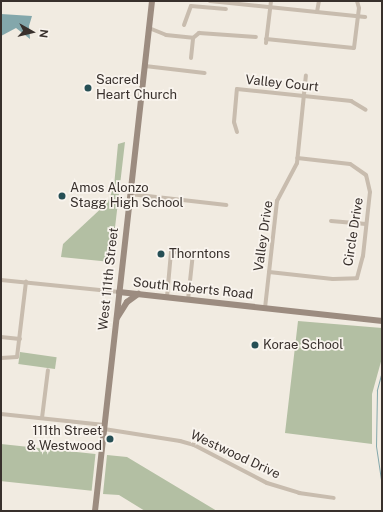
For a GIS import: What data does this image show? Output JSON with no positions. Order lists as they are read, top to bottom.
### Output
{
  "streets": {
    "main road": ["West 111th Street", "South Roberts Road"],
    "street": [
      "Valley Court",
      "Circle Drive",
      "Valley Drive",
      "Westwood Drive"
    ]
  },
  "crossings": [
    ["Valley Court", "Valley Drive"],
    ["Circle Drive", "Valley Drive"],
    ["Valley Drive", "South Roberts Road"],
    ["West 111th Street", "South Roberts Road"],
    ["West 111th Street", "Westwood Drive"]
  ],
  "places": [
    "Sacred Heart Church",
    "Amos Alonzo Stagg High School",
    "Thorntons",
    "Korae School",
    "111th Street & Westwood"
  ],
  "north": "right"
}
